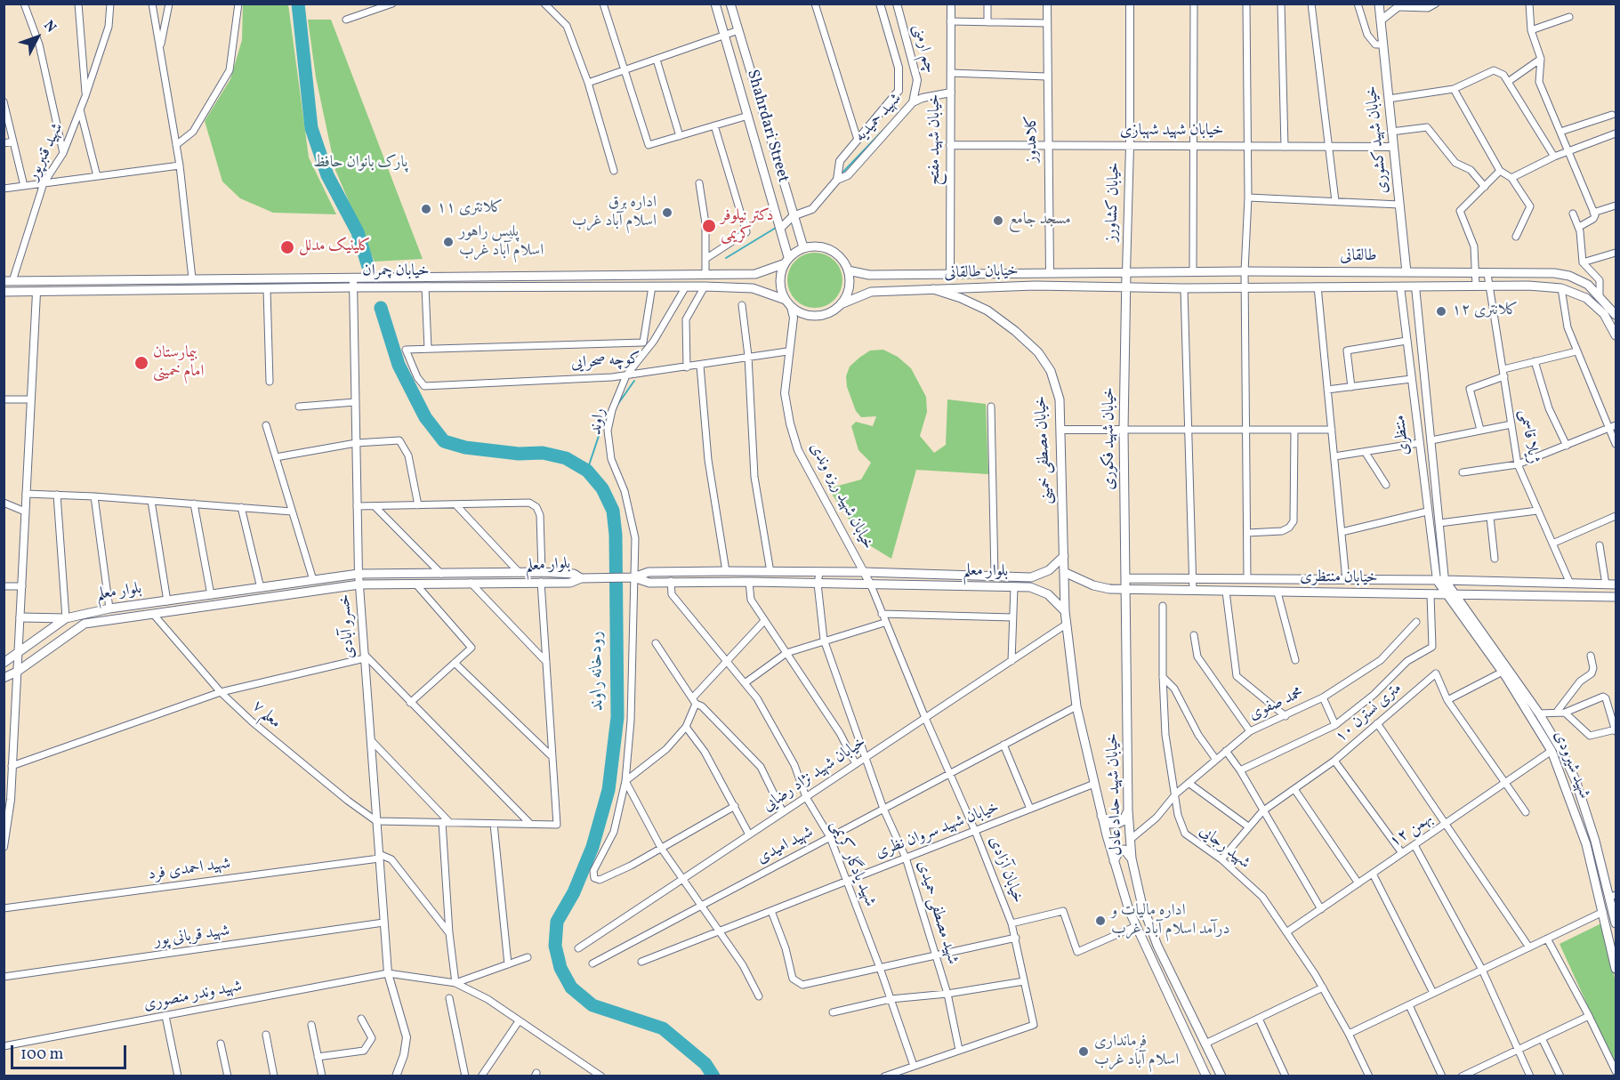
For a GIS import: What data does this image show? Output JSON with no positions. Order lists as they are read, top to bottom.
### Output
{
  "streets": {
    "main road": [
      "Shahrdari Street",
      "خیابان شهید کشوری",
      "طالقانی",
      "خیابان چمران",
      "خیابان طالقانی",
      "خیابان شهید فکوری",
      "خیابان مصطفی خمینی",
      "بلوار معلم",
      "خیابان منتظری",
      "شهید شیرودی",
      "خیابان شهید حداد عادل"
    ],
    "street": [
      "چم ارمنی",
      "شهید حمیدیه",
      "خیابان شهید شهبازی",
      "کلاهدوز",
      "خیابان شهید مفتح",
      "شهید قنبرپور",
      "خیابان کشاورز",
      "کوچه صحرایی",
      "راوند",
      "منتظری",
      "ژیلا قاسمی",
      "خیابان شهید ریزه وندی",
      "خسرو آبادی",
      "محمد صفوی",
      "۱۰ متری نسترن",
      "معلم ۷",
      "خیابان شهید نژاد رضایی",
      "خیابان شهید سروان نظری",
      "۱۲ بهمن",
      "شهید امیدی",
      "شهید رجایی",
      "شهید یادگار کریمی",
      "شهید احمدی فرد",
      "خیابان آزادی",
      "شهید مصطفی حمیدی",
      "شهید قربانی پور",
      "شهید وندر منصوری"
    ]
  },
  "crossings": [
    ["چم ارمنی", "شهید حمیدیه"],
    ["شهید حمیدیه", "Shahrdari Street"],
    ["شهید حمیدیه", "خیابان شهید مفتح"],
    ["Shahrdari Street", "خیابان چمران"],
    ["Shahrdari Street", "خیابان طالقانی"],
    ["Shahrdari Street", "خیابان شهید ریزه وندی"],
    ["خیابان شهید شهبازی", "کلاهدوز"],
    ["خیابان شهید شهبازی", "خیابان شهید مفتح"],
    ["خیابان شهید شهبازی", "خیابان شهید کشوری"],
    ["خیابان شهید شهبازی", "خیابان کشاورز"],
    ["کلاهدوز", "خیابان طالقانی"],
    ["خیابان شهید مفتح", "خیابان طالقانی"],
    ["خیابان شهید کشوری", "طالقانی"],
    ["شهید قنبرپور", "خیابان چمران"],
    ["خیابان کشاورز", "طالقانی"],
    ["خیابان کشاورز", "خیابان طالقانی"],
    ["خیابان کشاورز", "خیابان شهید فکوری"],
    ["طالقانی", "خیابان طالقانی"],
    ["طالقانی", "منتظری"],
    ["طالقانی", "ژیلا قاسمی"],
    ["طالقانی", "خیابان شهید فکوری"],
    ["خیابان چمران", "خیابان طالقانی"],
    ["خیابان چمران", "راوند"],
    ["خیابان چمران", "خیابان شهید ریزه وندی"],
    ["خیابان چمران", "خسرو آبادی"],
    ["خیابان طالقانی", "خیابان شهید فکوری"],
    ["خیابان طالقانی", "خیابان مصطفی خمینی"],
    ["خیابان طالقانی", "خیابان شهید ریزه وندی"],
    ["کوچه صحرایی", "راوند"],
    ["کوچه صحرایی", "خیابان شهید ریزه وندی"],
    ["راوند", "بلوار معلم"],
    ["منتظری", "خیابان منتظری"],
    ["ژیلا قاسمی", "خیابان منتظری"],
    ["خیابان شهید فکوری", "خیابان منتظری"],
    ["خیابان شهید فکوری", "خیابان شهید حداد عادل"],
    ["خیابان مصطفی خمینی", "بلوار معلم"],
    ["خیابان مصطفی خمینی", "خیابان منتظری"],
    ["خیابان مصطفی خمینی", "خیابان شهید حداد عادل"],
    ["خیابان شهید ریزه وندی", "بلوار معلم"],
    ["خیابان شهید ریزه وندی", "خیابان آزادی"],
    ["بلوار معلم", "خسرو آبادی"],
    ["بلوار معلم", "معلم ۷"],
    ["بلوار معلم", "خیابان شهید حداد عادل"],
    ["بلوار معلم", "شهید یادگار کریمی"],
    ["بلوار معلم", "خیابان آزادی"],
    ["بلوار معلم", "شهید مصطفی حمیدی"],
    ["خیابان منتظری", "شهید شیرودی"],
    ["خیابان منتظری", "خیابان شهید حداد عادل"],
    ["خسرو آبادی", "معلم ۷"],
    ["خسرو آبادی", "شهید احمدی فرد"],
    ["خسرو آبادی", "شهید قربانی پور"],
    ["خسرو آبادی", "شهید وندر منصوری"],
    ["محمد صفوی", "خیابان شهید حداد عادل"],
    ["محمد صفوی", "شهید رجایی"],
    ["۱۰ متری نسترن", "۱۲ بهمن"],
    ["۱۰ متری نسترن", "شهید رجایی"],
    ["شهید شیرودی", "۱۲ بهمن"],
    ["خیابان شهید نژاد رضایی", "خیابان شهید حداد عادل"],
    ["خیابان شهید نژاد رضایی", "شهید یادگار کریمی"],
    ["خیابان شهید نژاد رضایی", "خیابان آزادی"],
    ["خیابان شهید نژاد رضایی", "شهید مصطفی حمیدی"],
    ["خیابان شهید حداد عادل", "خیابان شهید سروان نظری"],
    ["خیابان شهید حداد عادل", "شهید امیدی"],
    ["خیابان شهید سروان نظری", "شهید یادگار کریمی"],
    ["خیابان شهید سروان نظری", "خیابان آزادی"],
    ["خیابان شهید سروان نظری", "شهید مصطفی حمیدی"],
    ["۱۲ بهمن", "شهید رجایی"],
    ["شهید امیدی", "شهید یادگار کریمی"],
    ["شهید امیدی", "خیابان آزادی"],
    ["شهید امیدی", "شهید مصطفی حمیدی"],
    ["شهید یادگار کریمی", "خیابان آزادی"],
    ["خیابان آزادی", "شهید مصطفی حمیدی"]
  ],
  "water": ["رودخانه راوند"],
  "parks": ["پارک بانوان حافظ"],
  "places": [
    "کلانتری ۱۱",
    "اداره برق اسلام آباد غرب",
    "مسجد جامع",
    "دکتر نیلوفر کریمی",
    "پلیس راهور اسلام آباد غرب",
    "کلینیک مدلل",
    "کلانتری ۱۲",
    "بیمارستان امام خمینی",
    "اداره مالیات و درآمد اسلام آباد غرب",
    "فرمانداری اسلام آباد غرب"
  ],
  "scale_bar": "100 m",
  "north": "top right"
}
